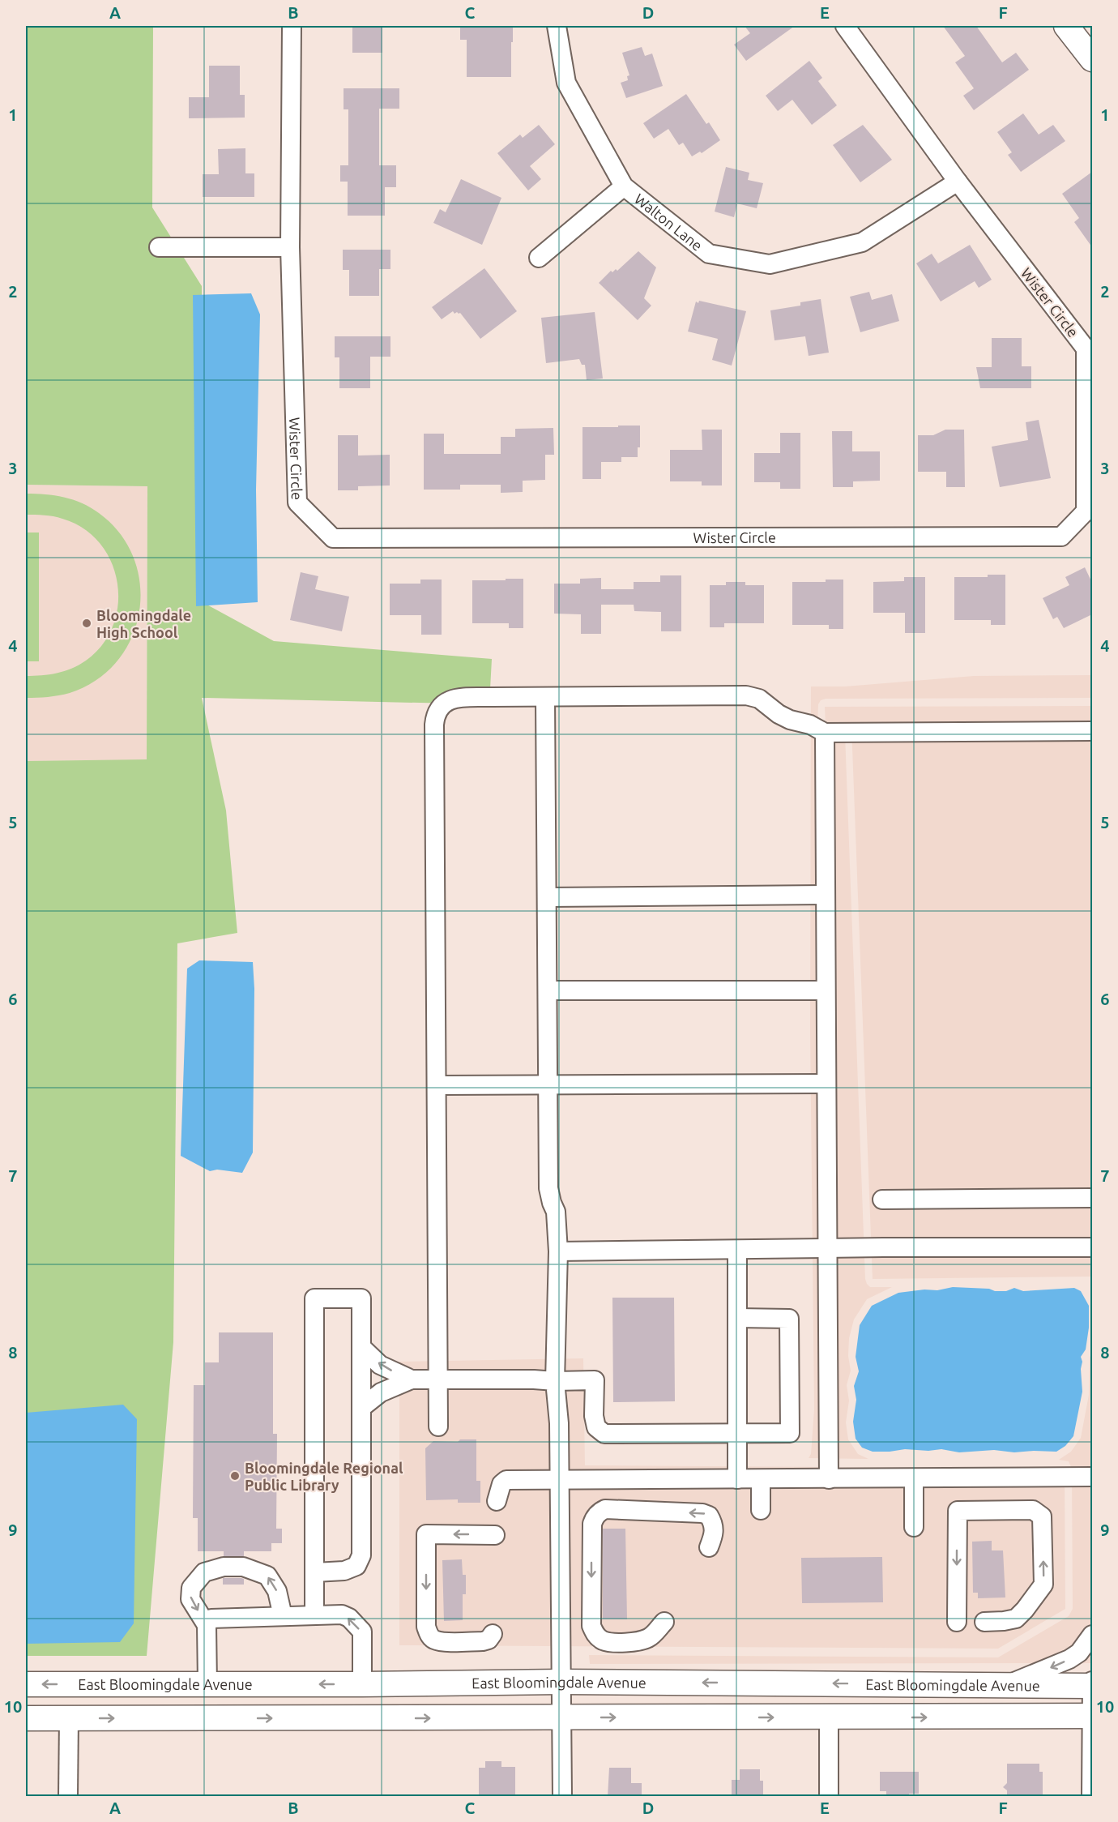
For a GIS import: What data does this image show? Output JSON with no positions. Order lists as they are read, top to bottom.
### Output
{
  "streets": {
    "main road": ["East Bloomingdale Avenue"],
    "street": ["Walton Lane", "Wister Circle"]
  },
  "crossings": [
    ["Walton Lane", "Wister Circle"]
  ],
  "places": ["Bloomingdale High School", "Bloomingdale Regional Public Library"],
  "grid": {
    "columns": [
      "A",
      "B",
      "C",
      "D",
      "E",
      "F"
    ],
    "rows": [
      "1",
      "2",
      "3",
      "4",
      "5",
      "6",
      "7",
      "8",
      "9",
      "10"
    ]
  }
}
